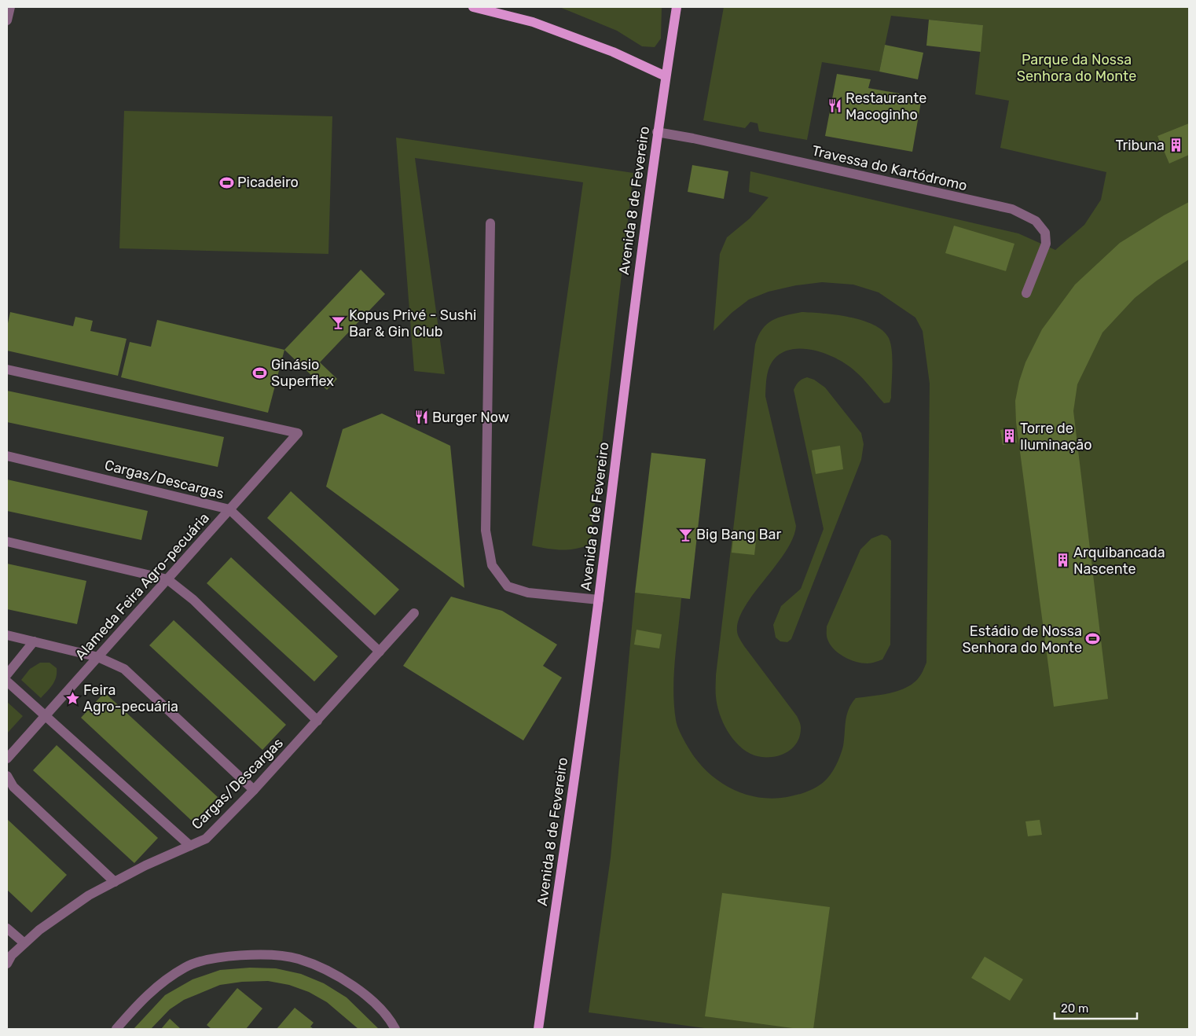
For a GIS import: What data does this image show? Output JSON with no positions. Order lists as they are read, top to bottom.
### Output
{
  "streets": {
    "main road": ["Avenida 8 de Fevereiro"],
    "street": ["Travessa do Kartódromo", "Cargas/Descargas", "Alameda Feira Agro-pecuária"]
  },
  "crossings": [
    ["Travessa do Kartódromo", "Avenida 8 de Fevereiro"],
    ["Cargas/Descargas", "Alameda Feira Agro-pecuária"]
  ],
  "parks": ["Parque da Nossa Senhora do Monte"],
  "places": {
    "restaurant": ["Restaurante Macoginho", "Burger Now"],
    "building": ["Tribuna", "Torre de Iluminação", "Arquibancada Nascente"],
    "sports": ["Picadeiro", "Ginásio Superflex", "Estádio de Nossa Senhora do Monte"],
    "bar": ["Kopus Privé - Sushi Bar & Gin Club", "Big Bang Bar"],
    "place": ["Feira Agro-pecuária"]
  },
  "scale_bar": "20 m"
}
